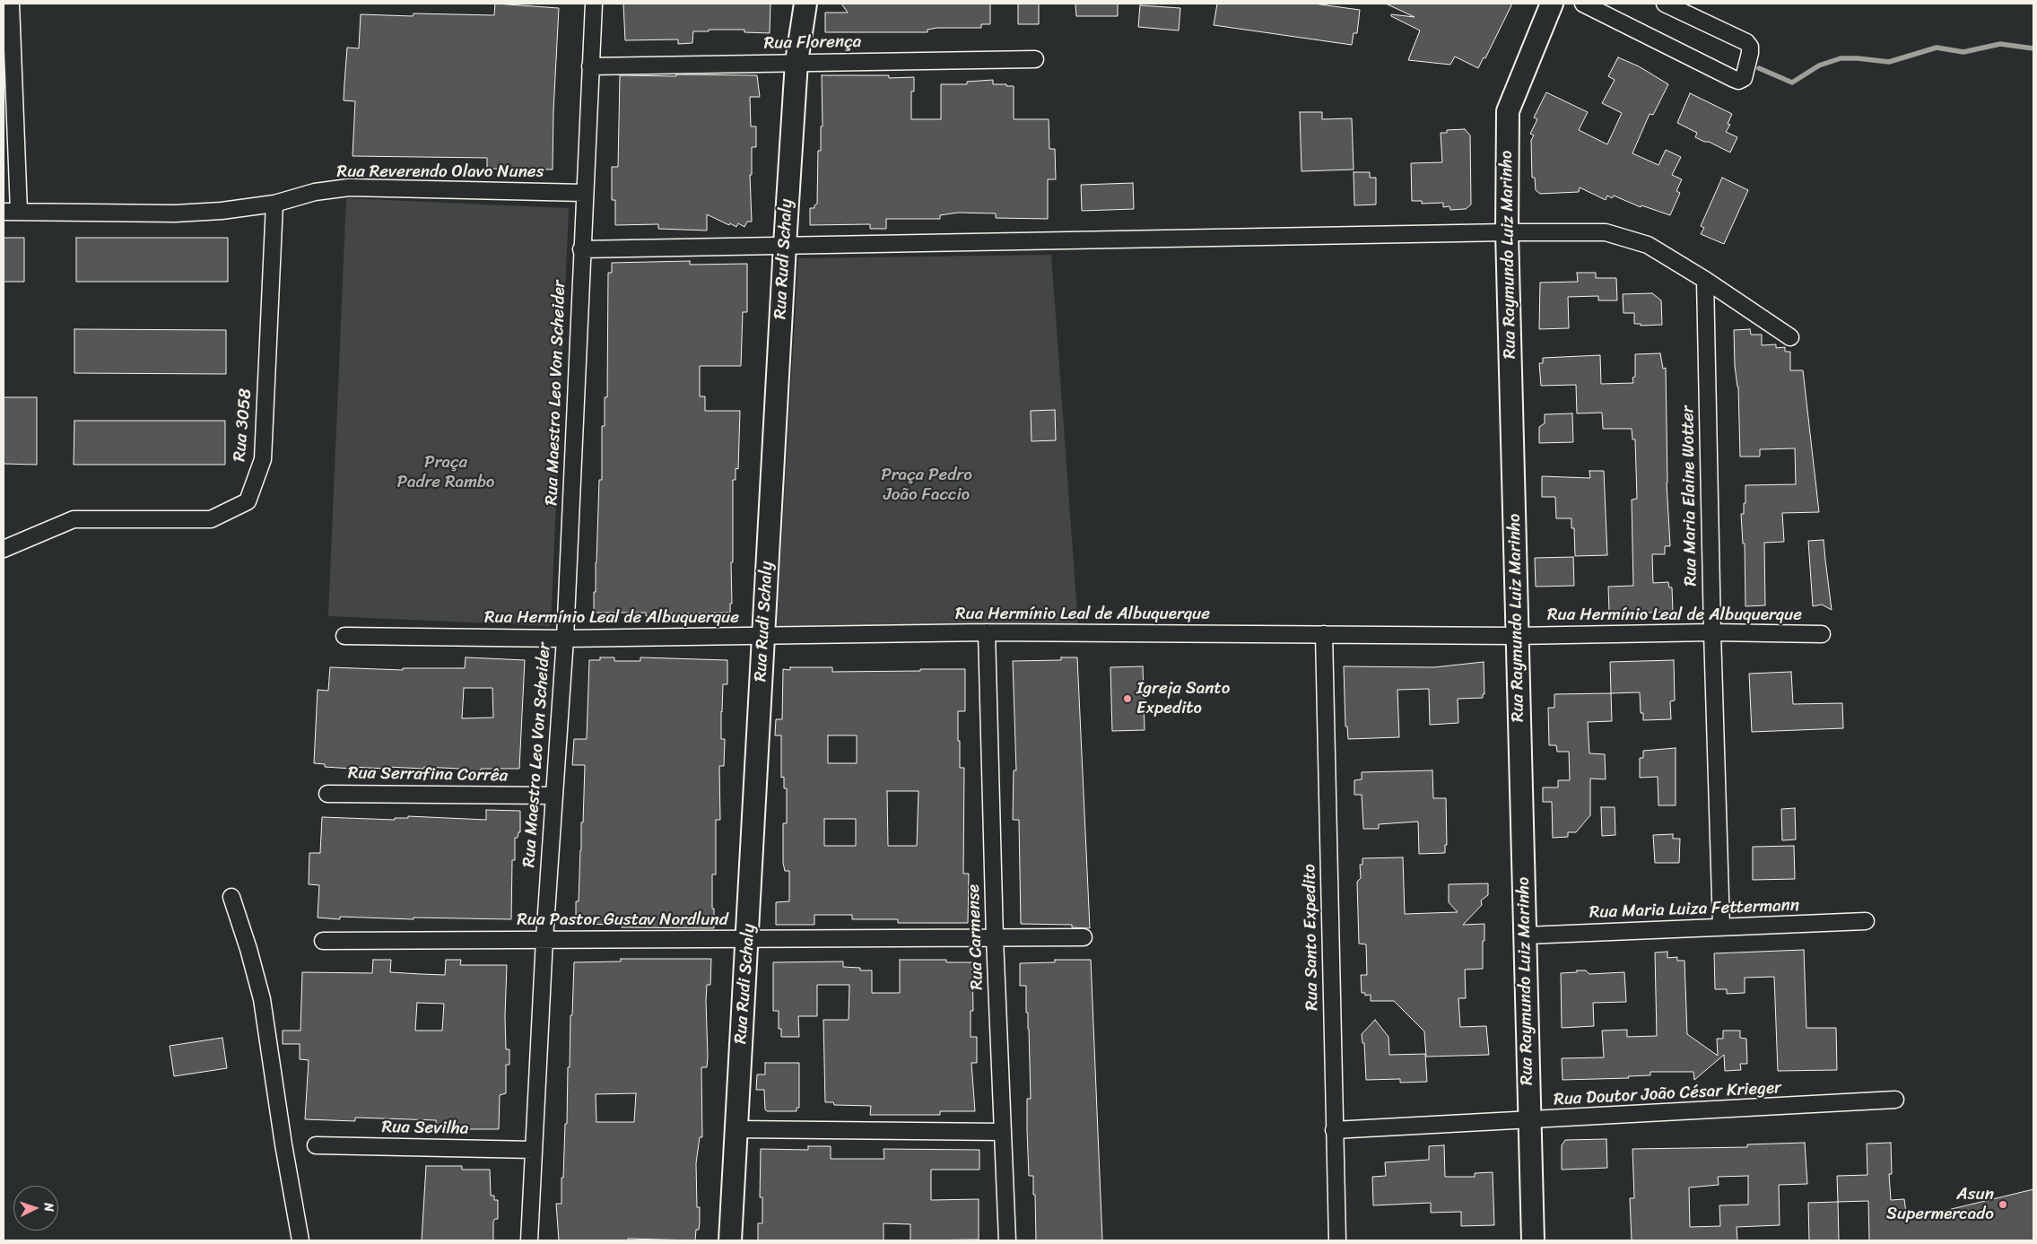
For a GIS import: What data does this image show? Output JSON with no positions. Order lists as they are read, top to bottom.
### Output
{
  "streets": {
    "street": [
      "Rua Florença",
      "Rua Reverendo Olavo Nunes",
      "Rua Raymundo Luiz Marinho",
      "Rua Rudi Schaly",
      "Rua Maestro Leo Von Scheider",
      "Rua 3058",
      "Rua Maria Elaine Wotter",
      "Rua Hermínio Leal de Albuquerque",
      "Rua Serrafina Corrêa",
      "Rua Maria Luiza Fettermann",
      "Rua Pastor Gustav Nordlund",
      "Rua Carmense",
      "Rua Santo Expedito",
      "Rua Doutor João César Krieger",
      "Rua Sevilha"
    ]
  },
  "crossings": [
    ["Rua Florença", "Rua Rudi Schaly"],
    ["Rua Florença", "Rua Maestro Leo Von Scheider"],
    ["Rua Reverendo Olavo Nunes", "Rua Maestro Leo Von Scheider"],
    ["Rua Reverendo Olavo Nunes", "Rua 3058"],
    ["Rua Raymundo Luiz Marinho", "Rua Hermínio Leal de Albuquerque"],
    ["Rua Raymundo Luiz Marinho", "Rua Maria Luiza Fettermann"],
    ["Rua Raymundo Luiz Marinho", "Rua Doutor João César Krieger"],
    ["Rua Rudi Schaly", "Rua Hermínio Leal de Albuquerque"],
    ["Rua Rudi Schaly", "Rua Pastor Gustav Nordlund"],
    ["Rua Maestro Leo Von Scheider", "Rua Hermínio Leal de Albuquerque"],
    ["Rua Maestro Leo Von Scheider", "Rua Serrafina Corrêa"],
    ["Rua Maestro Leo Von Scheider", "Rua Pastor Gustav Nordlund"],
    ["Rua Maestro Leo Von Scheider", "Rua Sevilha"],
    ["Rua Maria Elaine Wotter", "Rua Hermínio Leal de Albuquerque"],
    ["Rua Maria Elaine Wotter", "Rua Maria Luiza Fettermann"],
    ["Rua Hermínio Leal de Albuquerque", "Rua Carmense"],
    ["Rua Hermínio Leal de Albuquerque", "Rua Santo Expedito"],
    ["Rua Pastor Gustav Nordlund", "Rua Carmense"],
    ["Rua Santo Expedito", "Rua Doutor João César Krieger"]
  ],
  "parks": ["Praça Padre Rambo", "Praça Pedro João Faccio"],
  "places": ["Igreja Santo Expedito", "Asun Supermercado"],
  "north": "right"
}
